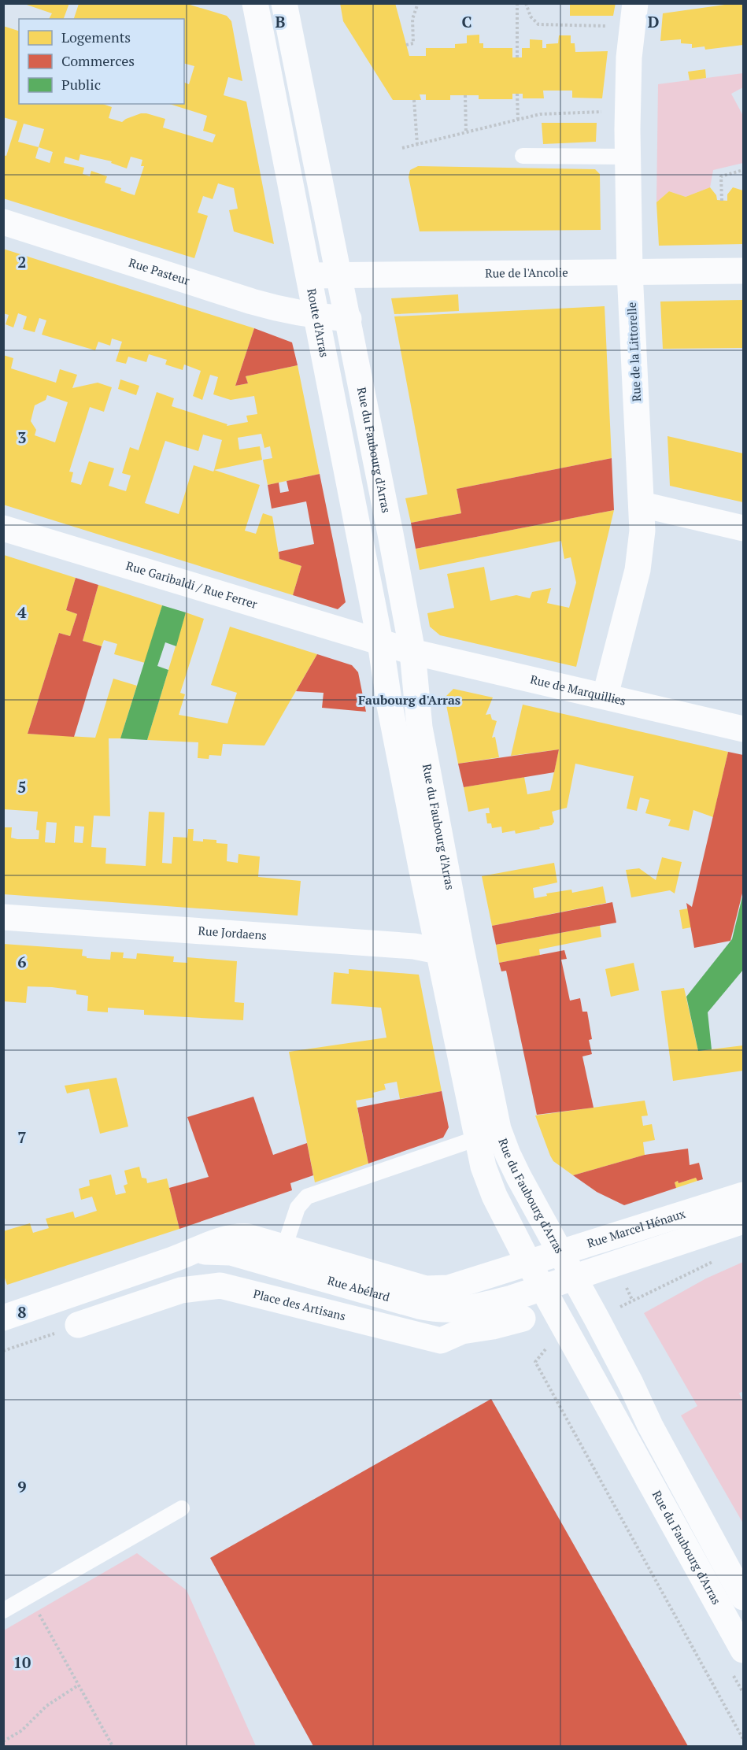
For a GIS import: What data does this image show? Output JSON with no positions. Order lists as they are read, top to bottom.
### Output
{
  "streets": {
    "street": [
      "Rue Pasteur",
      "Rue de l'Ancolie",
      "Route d'Arras",
      "Rue de la Littorelle",
      "Rue du Faubourg d'Arras",
      "Rue Garibaldi / Rue Ferrer",
      "Rue de Marquillies",
      "Rue Jordaens",
      "Rue Marcel Hénaux",
      "Rue Abélard",
      "Place des Artisans"
    ]
  },
  "crossings": [
    ["Rue Pasteur", "Route d'Arras"],
    ["Rue Pasteur", "Rue du Faubourg d'Arras"],
    ["Rue de l'Ancolie", "Route d'Arras"],
    ["Rue de l'Ancolie", "Rue de la Littorelle"],
    ["Rue de l'Ancolie", "Rue du Faubourg d'Arras"],
    ["Route d'Arras", "Rue du Faubourg d'Arras"],
    ["Route d'Arras", "Rue Garibaldi / Rue Ferrer"],
    ["Route d'Arras", "Rue de Marquillies"],
    ["Rue de la Littorelle", "Rue de Marquillies"],
    ["Rue du Faubourg d'Arras", "Rue Garibaldi / Rue Ferrer"],
    ["Rue du Faubourg d'Arras", "Rue de Marquillies"],
    ["Rue du Faubourg d'Arras", "Rue Jordaens"],
    ["Rue du Faubourg d'Arras", "Rue Marcel Hénaux"],
    ["Rue du Faubourg d'Arras", "Rue Abélard"],
    ["Rue Garibaldi / Rue Ferrer", "Rue de Marquillies"],
    ["Rue Marcel Hénaux", "Rue Abélard"]
  ],
  "districts": ["Faubourg d'Arras"],
  "legend": ["Logements", "Commerces", "Public"],
  "grid": {
    "columns": ["B", "C", "D"],
    "rows": [
      "2",
      "3",
      "4",
      "5",
      "6",
      "7",
      "8",
      "9",
      "10"
    ]
  }
}
